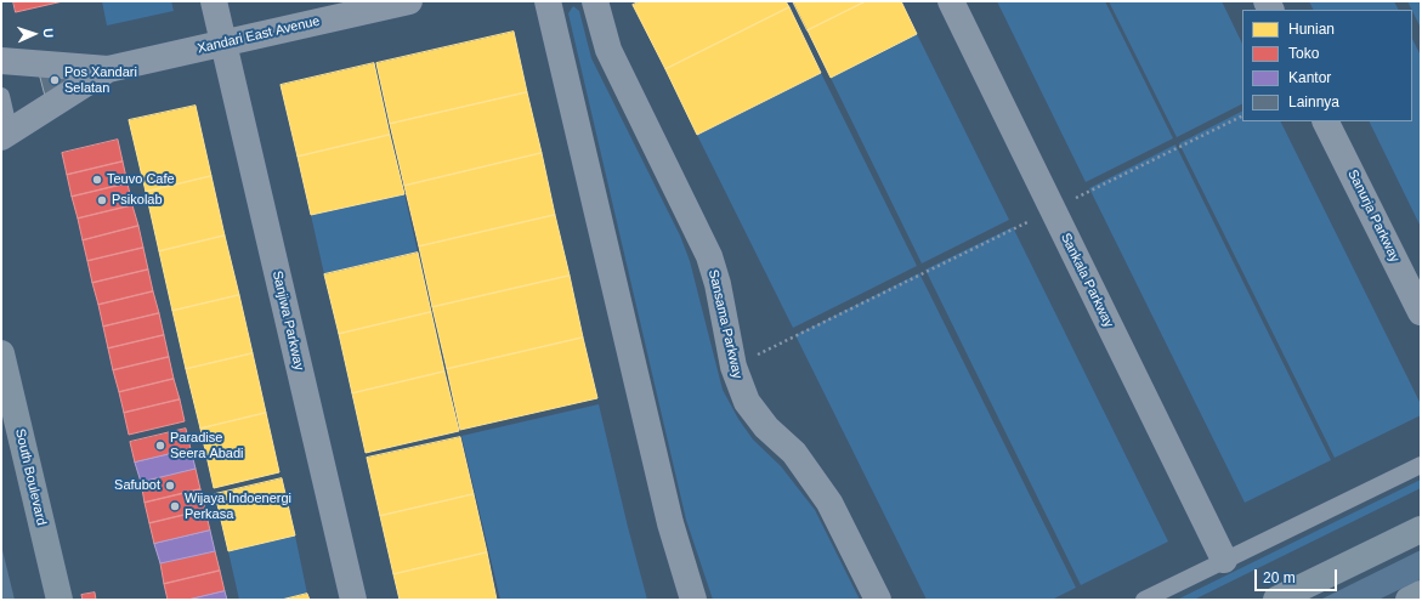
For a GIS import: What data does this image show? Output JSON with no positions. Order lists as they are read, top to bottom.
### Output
{
  "streets": {
    "main road": ["South Boulevard"],
    "street": [
      "Xandari East Avenue",
      "Sanurja Parkway",
      "Sankala Parkway",
      "Sanjiwa Parkway",
      "Sansama Parkway"
    ]
  },
  "crossings": [
    ["Xandari East Avenue", "Sanjiwa Parkway"]
  ],
  "places": [
    "Pos Xandari Selatan",
    "Teuvo Cafe",
    "Psikolab",
    "Paradise Seera Abadi",
    "Safubot",
    "Wijaya Indoenergi Perkasa"
  ],
  "legend": [
    "Hunian",
    "Toko",
    "Kantor",
    "Lainnya"
  ],
  "scale_bar": "20 m",
  "north": "right"
}
